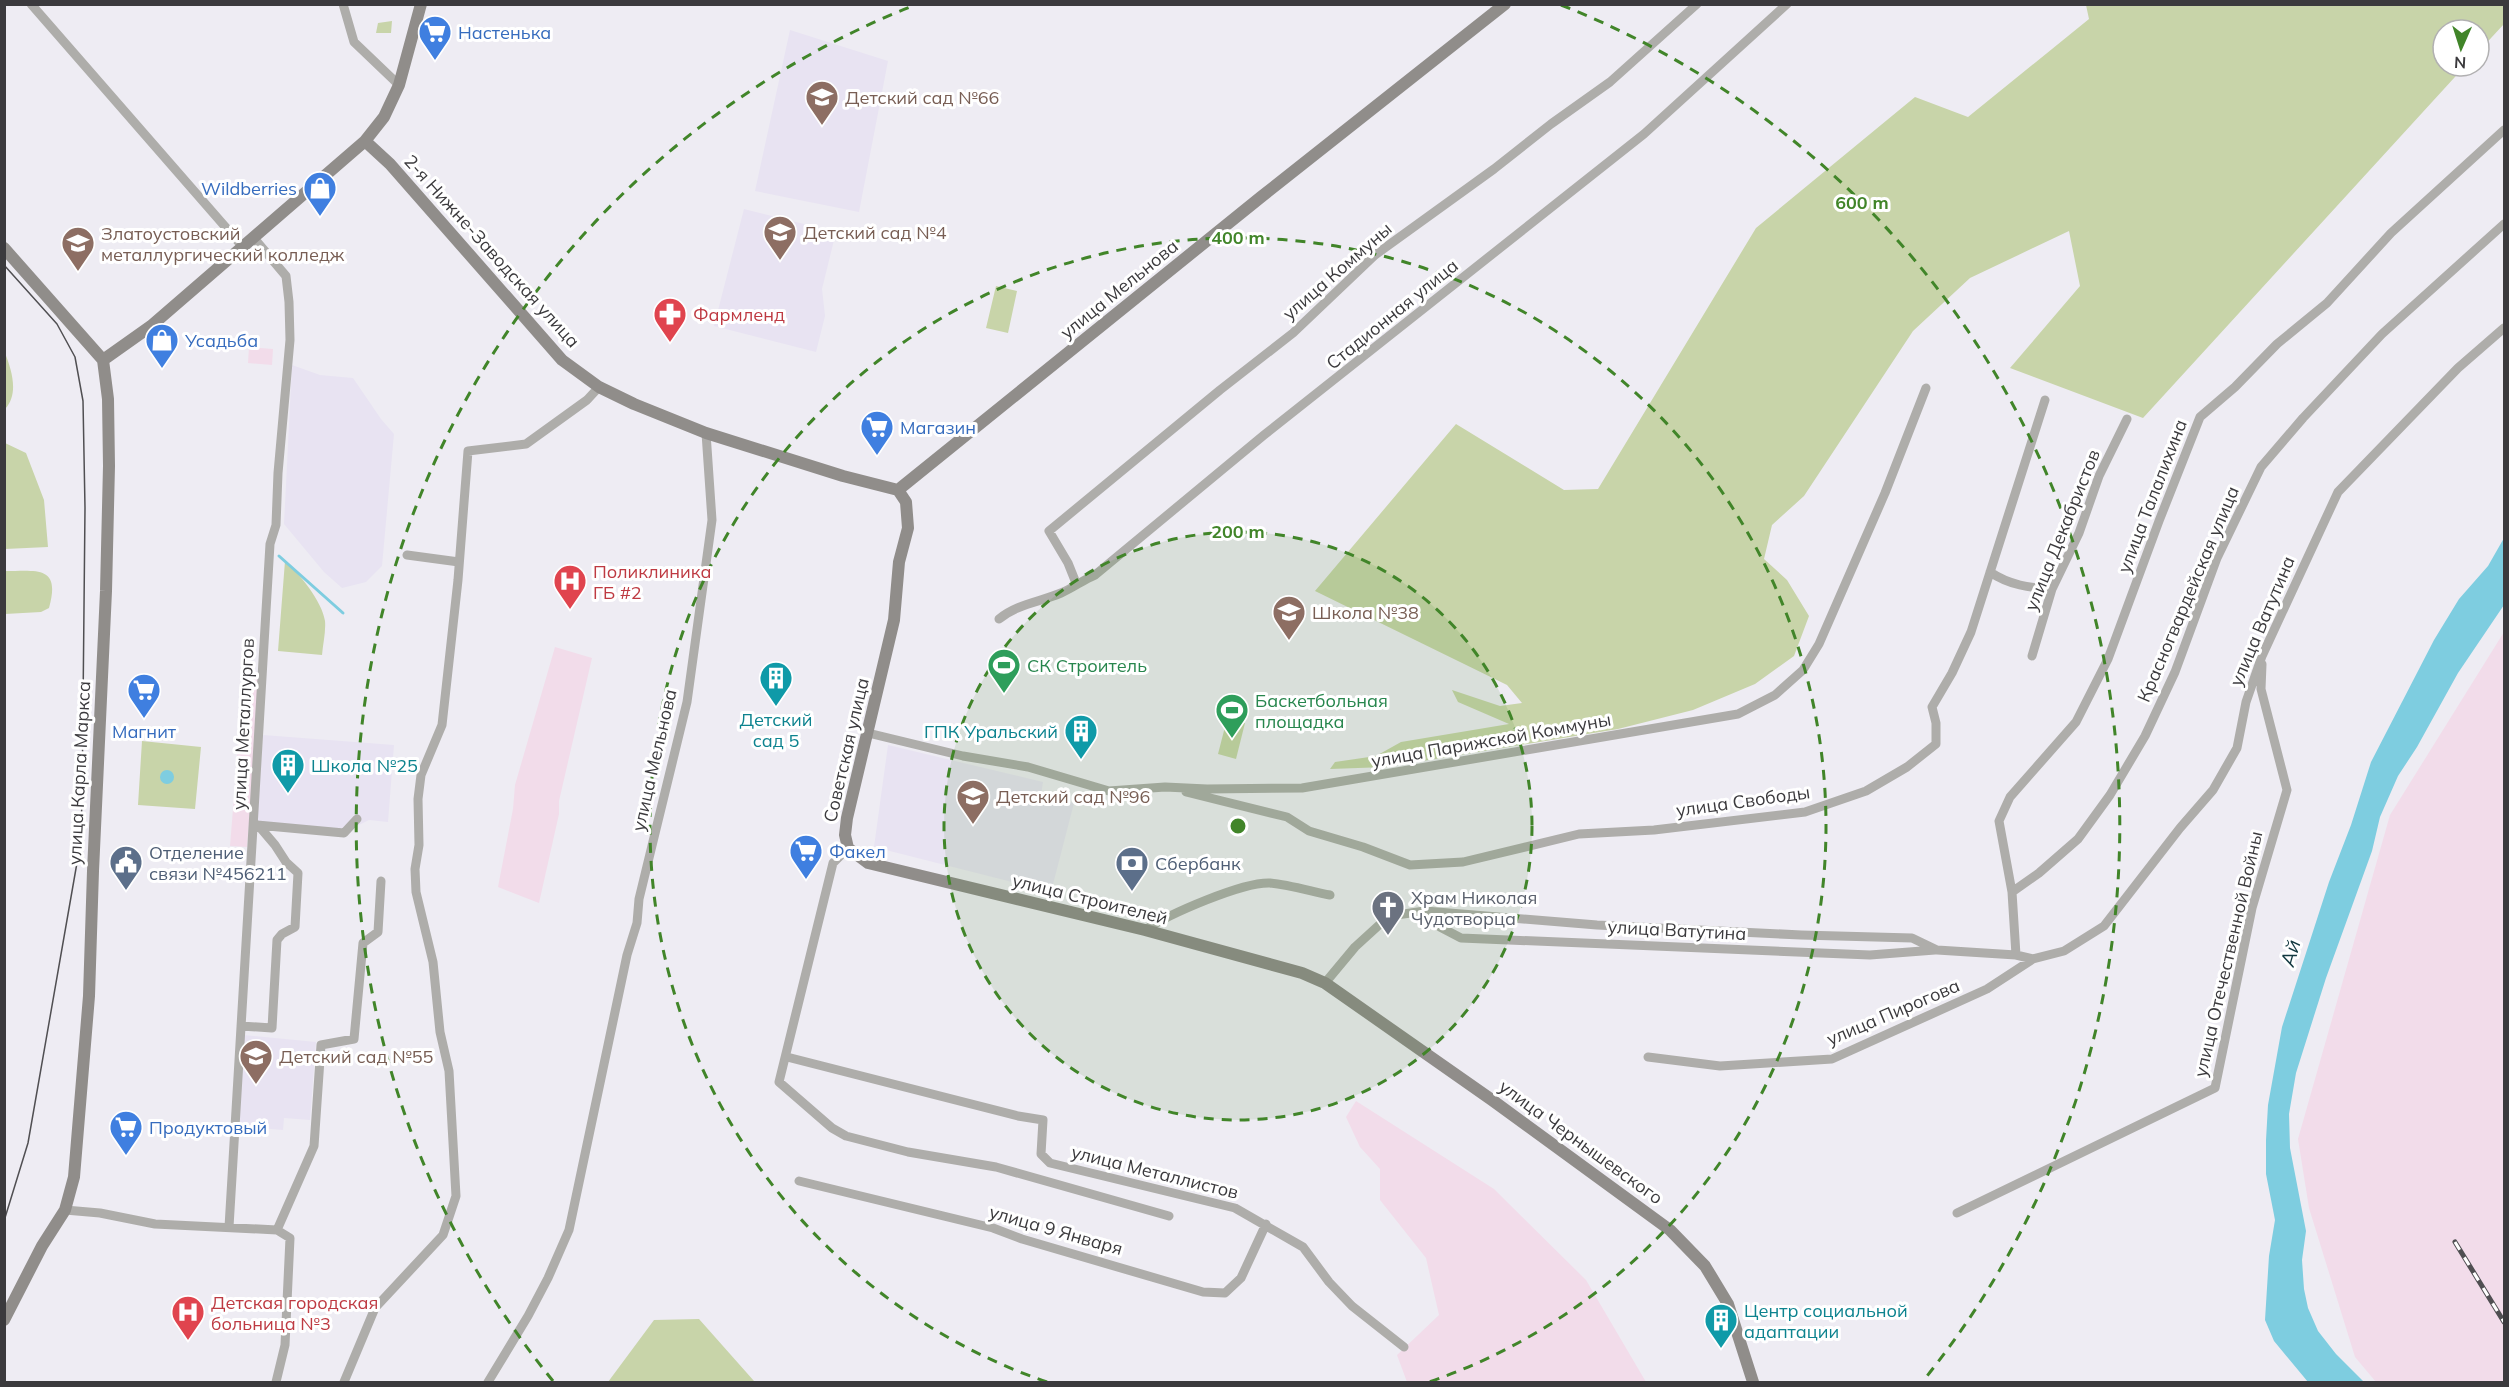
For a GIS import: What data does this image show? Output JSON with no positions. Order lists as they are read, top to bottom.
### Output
{
  "streets": {
    "main road": [
      "2-я Нижне-Заводская улица",
      "улица Мельнова",
      "Советская улица",
      "улица Карла Маркса",
      "улица Строителей",
      "улица Чернышевского"
    ],
    "street": [
      "улица Коммуны",
      "Стадионная улица",
      "улица Талалихина",
      "улица Декабристов",
      "Красногвардейская улица",
      "улица Ватутина",
      "улица Металлургов",
      "улица Парижской Коммуны",
      "улица Свободы",
      "улица Отечественной Войны",
      "улица Пирогова",
      "улица Металлистов",
      "улица 9 Января"
    ]
  },
  "crossings": [
    ["2-я Нижне-Заводская улица", "улица Мельнова"],
    ["2-я Нижне-Заводская улица", "Советская улица"],
    ["улица Коммуны", "Стадионная улица"],
    ["улица Мельнова", "Советская улица"],
    ["улица Талалихина", "Красногвардейская улица"],
    ["улица Ватутина", "улица Строителей"],
    ["улица Ватутина", "улица Отечественной Войны"],
    ["улица Ватутина", "улица Пирогова"],
    ["улица Ватутина", "улица Чернышевского"],
    ["улица Парижской Коммуны", "Советская улица"],
    ["улица Парижской Коммуны", "улица Свободы"],
    ["Советская улица", "улица Строителей"],
    ["Советская улица", "улица Металлистов"],
    ["улица Строителей", "улица Чернышевского"],
    ["улица Металлистов", "улица 9 Января"]
  ],
  "water": ["Ай"],
  "places": {
    "supermarket": [
      "Настенька",
      "Магазин",
      "Магнит",
      "Факел",
      "Продуктовый"
    ],
    "school or university": [
      "Детский сад №66",
      "Детский сад №4",
      "Златоустовский металлургический колледж",
      "Школа №38",
      "Детский сад №96",
      "Детский сад №55"
    ],
    "shop": ["Wildberries", "Усадьба"],
    "pharmacy": ["Фармленд"],
    "hospital": ["Поликлиника ГБ #2", "Детская городская больница №3"],
    "sports": ["СК Строитель", "Баскетбольная площадка"],
    "building": [
      "Детский сад 5",
      "ГПК Уральский",
      "Школа №25",
      "Центр социальной адаптации"
    ],
    "public building": ["Отделение связи №456211"],
    "bank": ["Сбербанк"],
    "church": ["Храм Николая Чудотворца"]
  },
  "north": "bottom",
  "rings": ["600 m", "400 m", "200 m"]
}
